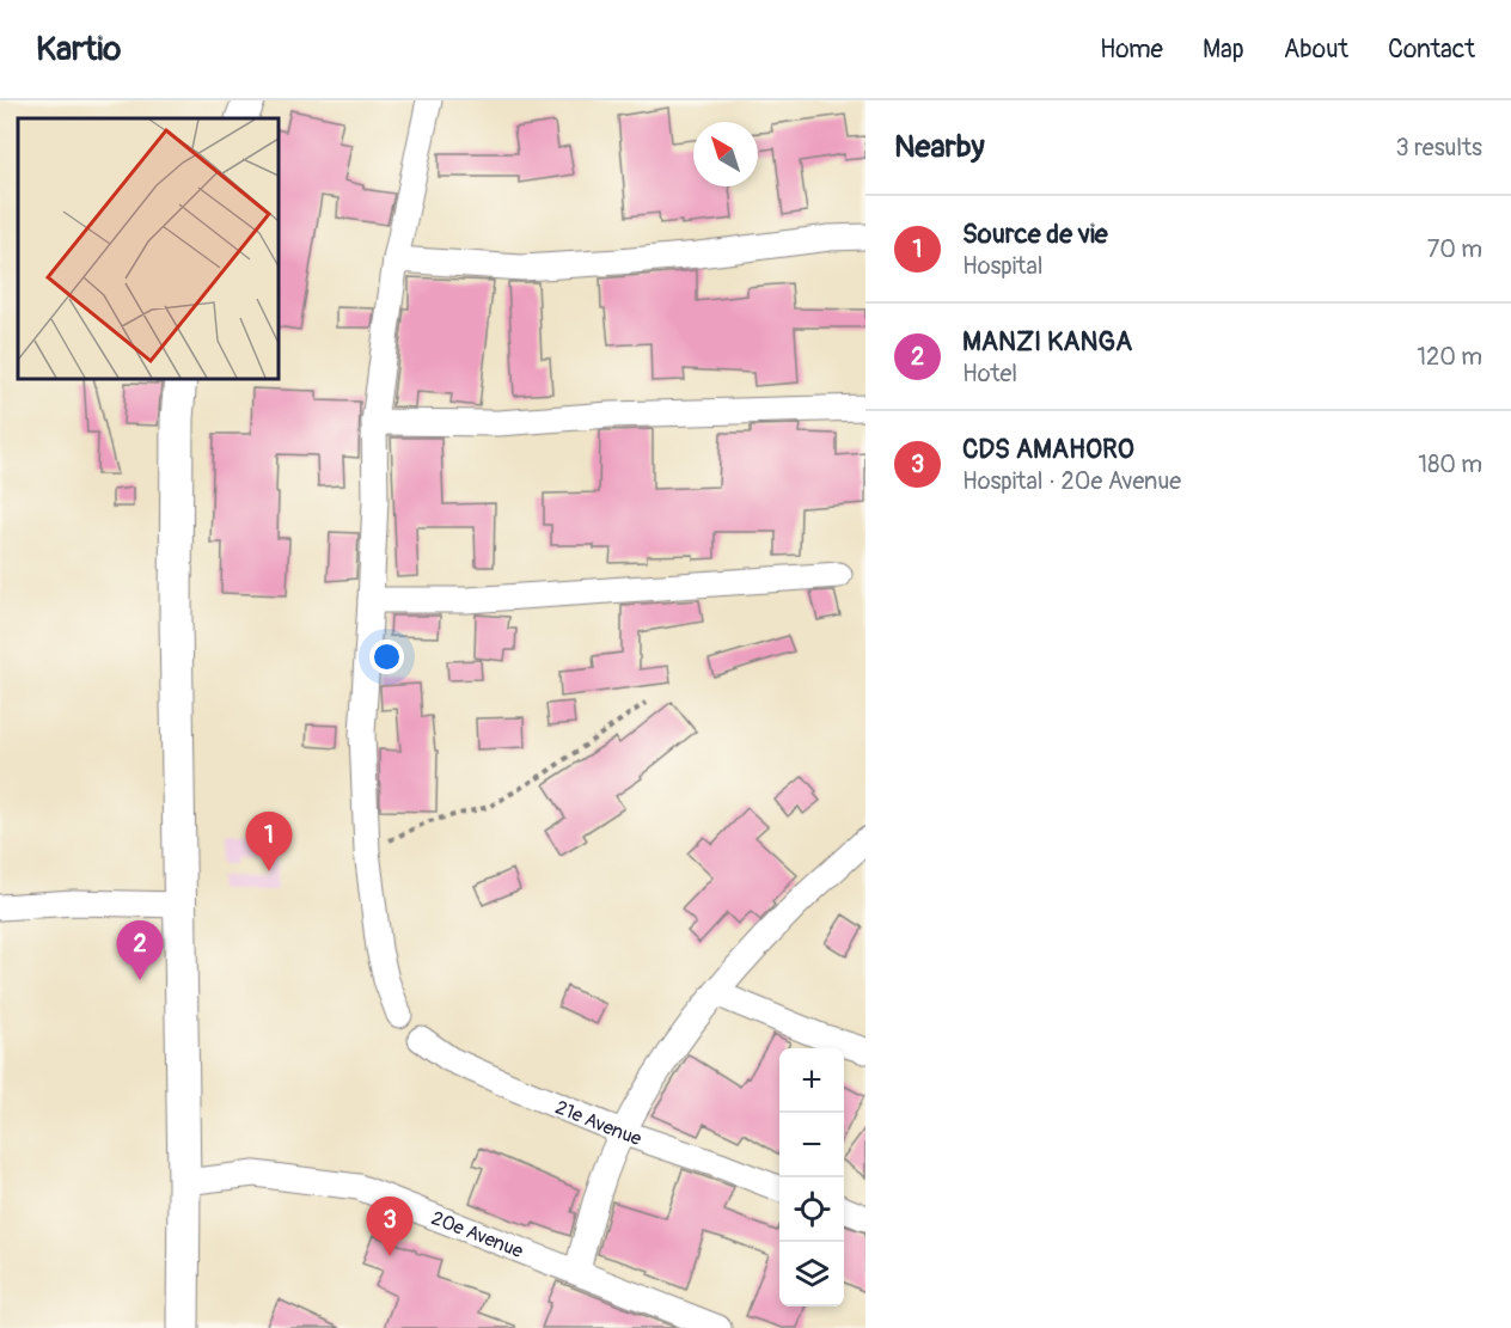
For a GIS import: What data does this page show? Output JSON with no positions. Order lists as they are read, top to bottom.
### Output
{
  "streets": {
    "street": ["21e Avenue", "20e Avenue"]
  },
  "north": "top left",
  "page": {
    "header": "Kartio",
    "nav": [
      "Home",
      "Map",
      "About",
      "Contact"
    ],
    "heading": ["Nearby", "3 results"],
    "list": [
      {
        "mark": "1",
        "name": "Source de vie",
        "note": "Hospital",
        "value": "70 m"
      },
      {
        "mark": "2",
        "name": "MANZI KANGA",
        "note": "Hotel",
        "value": "120 m"
      },
      {
        "mark": "3",
        "name": "CDS AMAHORO",
        "note": "Hospital · 20e Avenue",
        "value": "180 m"
      }
    ],
    "pins": ["1", "2", "3"],
    "map_buttons": ["+", "−"]
  }
}
